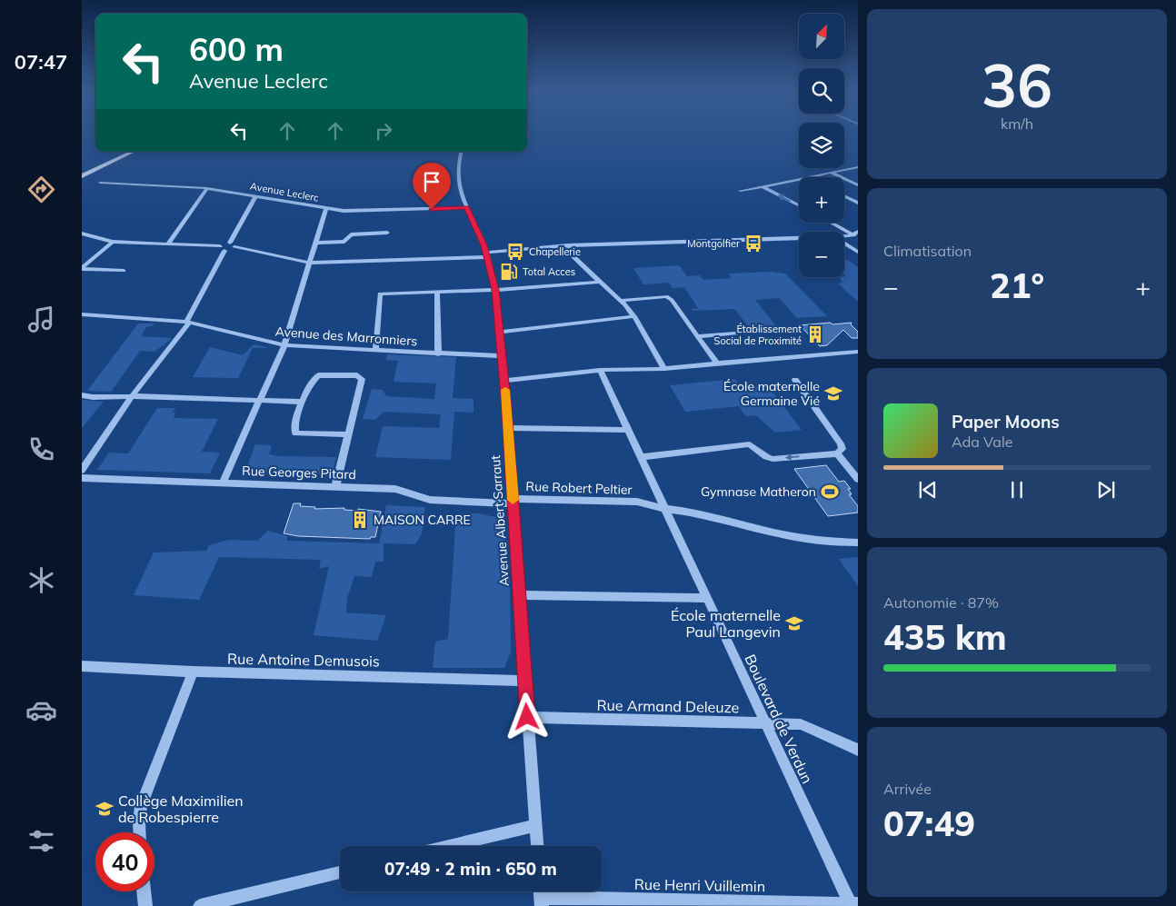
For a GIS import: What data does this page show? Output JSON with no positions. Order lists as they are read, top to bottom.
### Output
{
  "streets": {
    "street": [
      "Avenue Leclerc",
      "Avenue des Marronniers",
      "Rue Georges Pitard",
      "Rue Robert Peltier",
      "Avenue Albert Sarraut",
      "Rue Antoine Demusois",
      "Rue Armand Deleuze",
      "Boulevard de Verdun",
      "Rue Henri Vuillemin"
    ]
  },
  "crossings": [
    ["Avenue Leclerc", "Avenue Albert Sarraut"],
    ["Avenue des Marronniers", "Avenue Albert Sarraut"],
    ["Rue Georges Pitard", "Rue Robert Peltier"],
    ["Rue Georges Pitard", "Avenue Albert Sarraut"],
    ["Rue Robert Peltier", "Avenue Albert Sarraut"],
    ["Rue Robert Peltier", "Boulevard de Verdun"],
    ["Avenue Albert Sarraut", "Rue Antoine Demusois"],
    ["Avenue Albert Sarraut", "Rue Armand Deleuze"],
    ["Rue Armand Deleuze", "Boulevard de Verdun"],
    ["Boulevard de Verdun", "Rue Henri Vuillemin"]
  ],
  "places": {
    "bus stop": ["Montgolfier", "Chapellerie"],
    "fuel station": ["Total Acces"],
    "building": ["Établissement Social de Proximité", "MAISON CARRE"],
    "school or university": ["École maternelle Germaine Vié", "École maternelle Paul Langevin", "Collège Maximilien de Robespierre"],
    "sports": ["Gymnase Matheron"]
  },
  "north": "top right",
  "page": {
    "tabs": "07:47",
    "tile": [
      ["36", "km/h"],
      "Climatisation",
      ["Autonomie · 87%", "435 km"],
      ["Arrivée", "07:49"]
    ],
    "map_buttons": ["+", "−"],
    "turn": ["600 m", "Avenue Leclerc"],
    "heat": ["−", "21°", "+"],
    "song": ["Paper Moons", "Ada Vale"],
    "limit": "40",
    "trip": "07:49 · 2 min · 650 m"
  }
}
